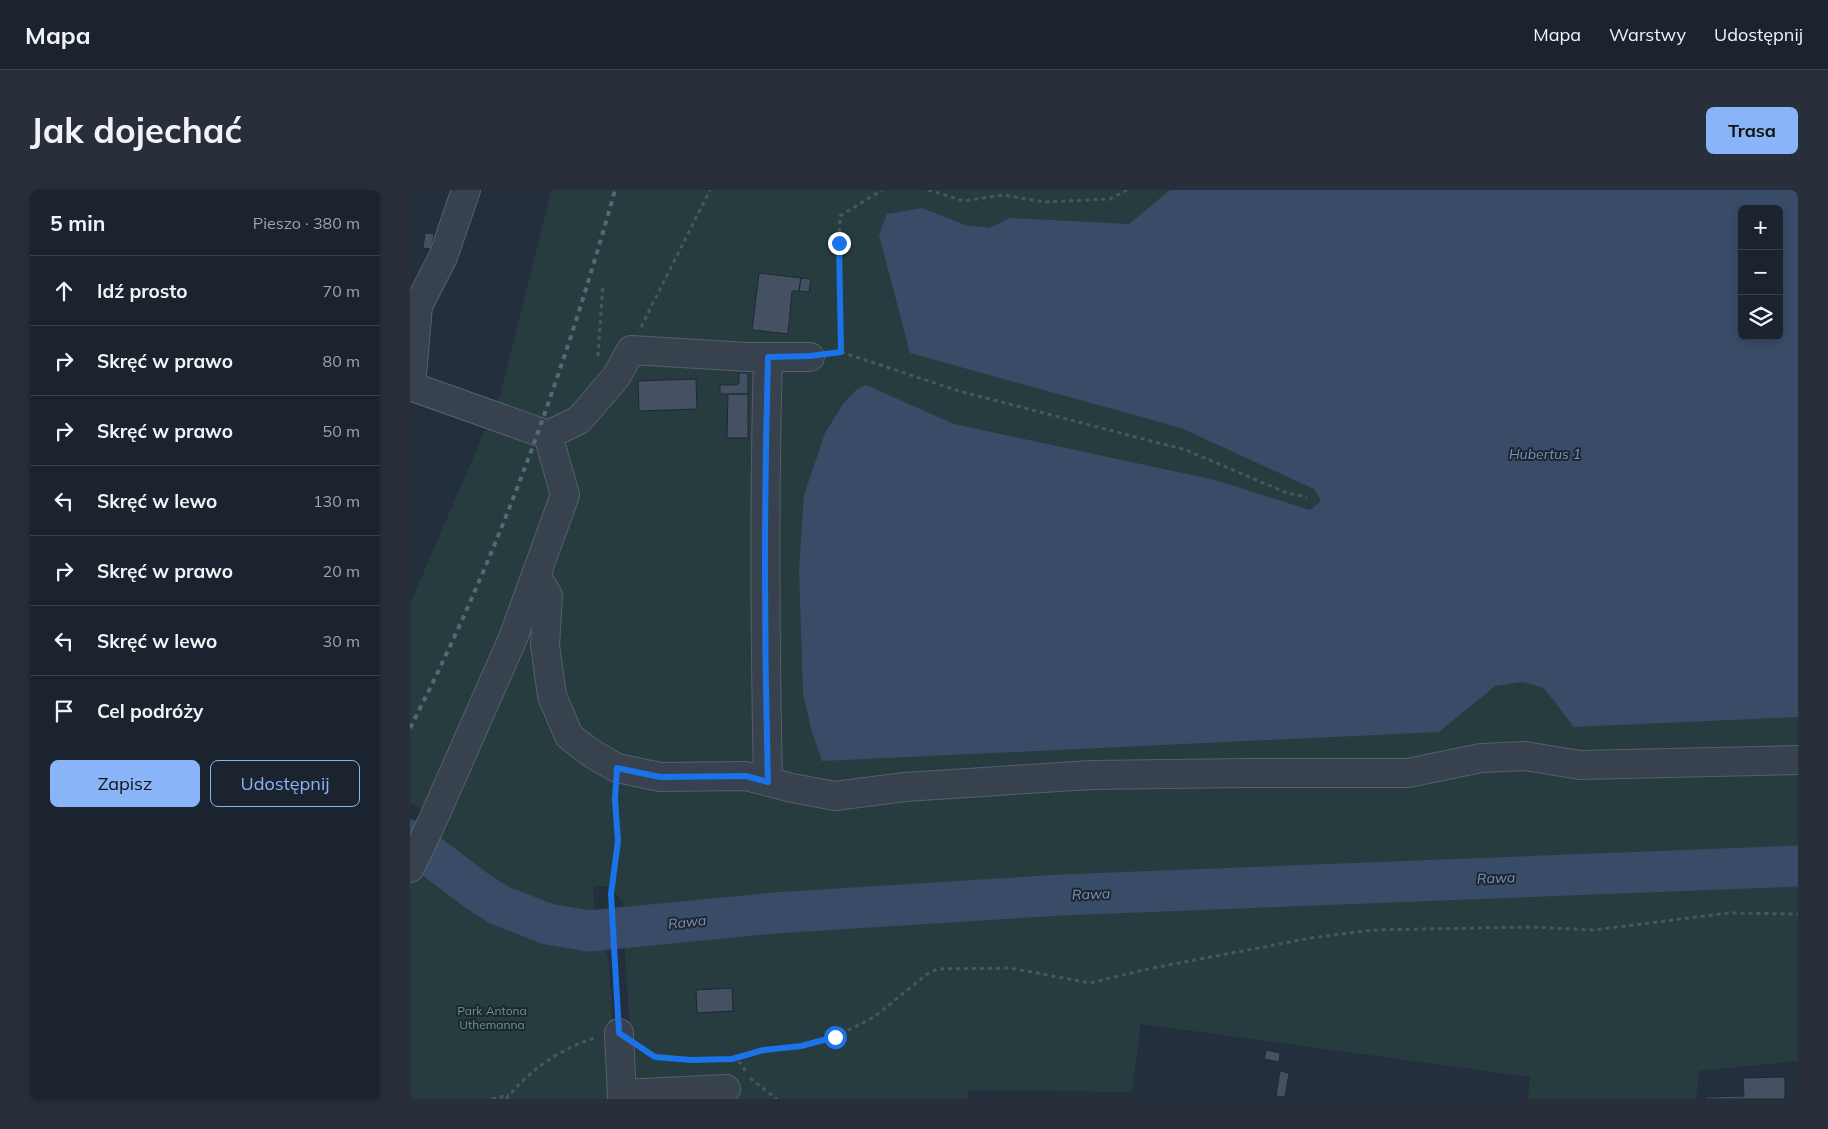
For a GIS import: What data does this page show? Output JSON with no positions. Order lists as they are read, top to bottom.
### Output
{
  "water": ["Hubertus 1", "Rawa"],
  "parks": ["Park Antona Uthemanna"],
  "page": {
    "header": "Mapa",
    "nav": ["Mapa", "Warstwy", "Udostępnij"],
    "buttons": [
      "Trasa",
      ["Zapisz", "Udostępnij"]
    ],
    "title": "Jak dojechać",
    "heading": ["5 min", "Pieszo · 380 m"],
    "map_buttons": ["+", "−"],
    "list": [
      ["Idź prosto", "70 m"],
      ["Skręć w prawo", "80 m"],
      ["Skręć w prawo", "50 m"],
      ["Skręć w lewo", "130 m"],
      ["Skręć w prawo", "20 m"],
      ["Skręć w lewo", "30 m"],
      "Cel podróży"
    ]
  }
}
